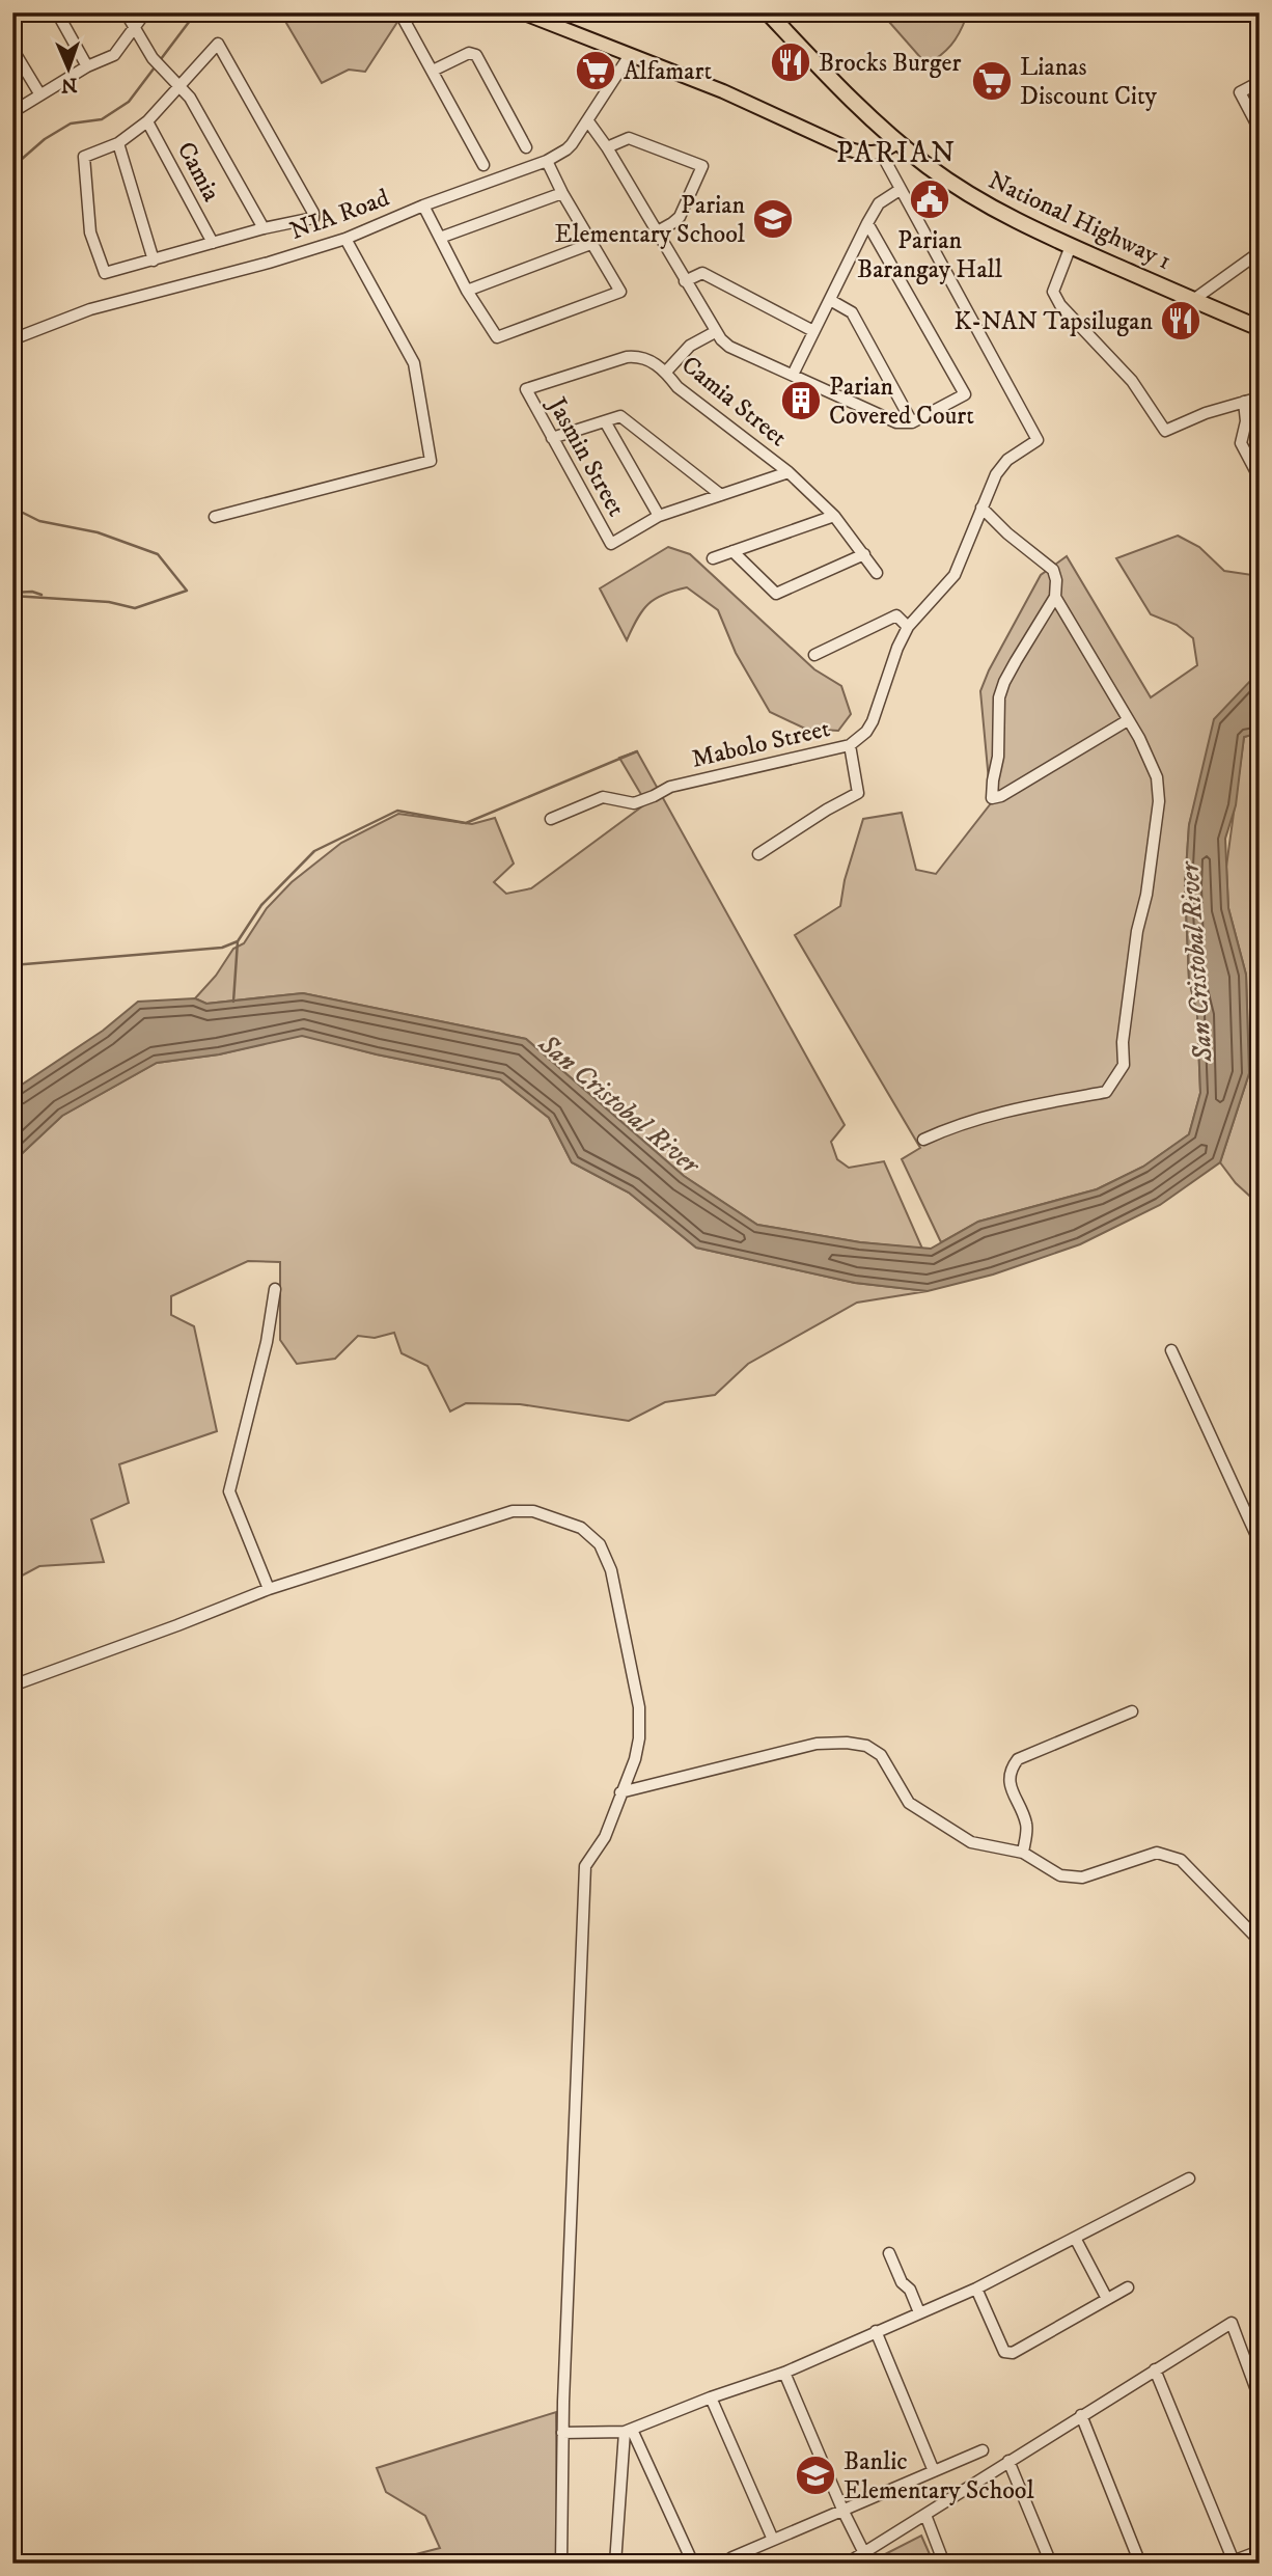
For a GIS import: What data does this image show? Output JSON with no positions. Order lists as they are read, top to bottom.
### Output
{
  "streets": {
    "highway": ["National Highway 1"],
    "street": [
      "Camia",
      "NIA Road",
      "Camia Street",
      "Jasmin Street",
      "Mabolo Street"
    ]
  },
  "crossings": [
    ["Camia Street", "Jasmin Street"]
  ],
  "districts": ["PARIAN"],
  "water": ["San Cristobal River"],
  "places": {
    "restaurant": ["Brocks Burger", "K-NAN Tapsilugan"],
    "supermarket": ["Alfamart", "Lianas Discount City"],
    "public building": ["Parian Barangay Hall"],
    "school or university": ["Parian Elementary School", "Banlic Elementary School"],
    "building": ["Parian Covered Court"]
  },
  "north": "bottom"
}
